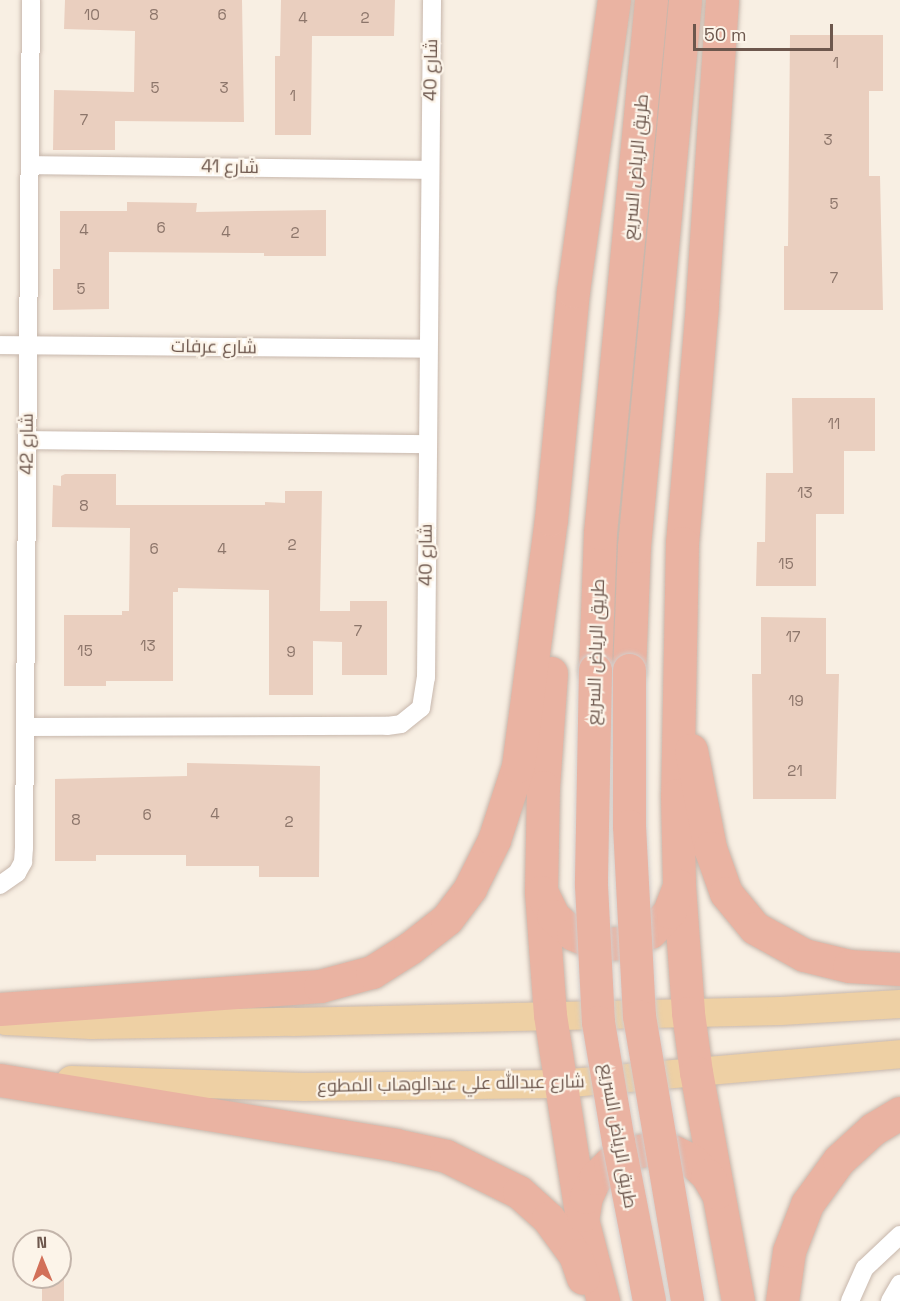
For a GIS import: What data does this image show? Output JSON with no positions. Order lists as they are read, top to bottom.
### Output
{
  "streets": {
    "highway": ["طريق الرياض السريع"],
    "main road": ["شارع عبدالله علي عبدالوهاب المطوع"],
    "street": [
      "شارع 40",
      "شارع 41",
      "شارع عرفات",
      "شارع 42"
    ]
  },
  "crossings": [
    ["شارع 40", "شارع 41"],
    ["شارع 40", "شارع عرفات"],
    ["شارع 40", "شارع 42"],
    ["شارع 41", "شارع 42"],
    ["شارع عرفات", "شارع 42"]
  ],
  "house_numbers": [
    "10",
    "8",
    "6",
    "4",
    "2",
    "1",
    "5",
    "3",
    "1",
    "7",
    "3",
    "5",
    "6",
    "4",
    "4",
    "2",
    "7",
    "5",
    "11",
    "13",
    "8",
    "2",
    "6",
    "4",
    "15",
    "7",
    "17",
    "13",
    "15",
    "9",
    "19",
    "21",
    "4",
    "6",
    "8",
    "2"
  ],
  "scale_bar": "50 m",
  "north": "top"
}
